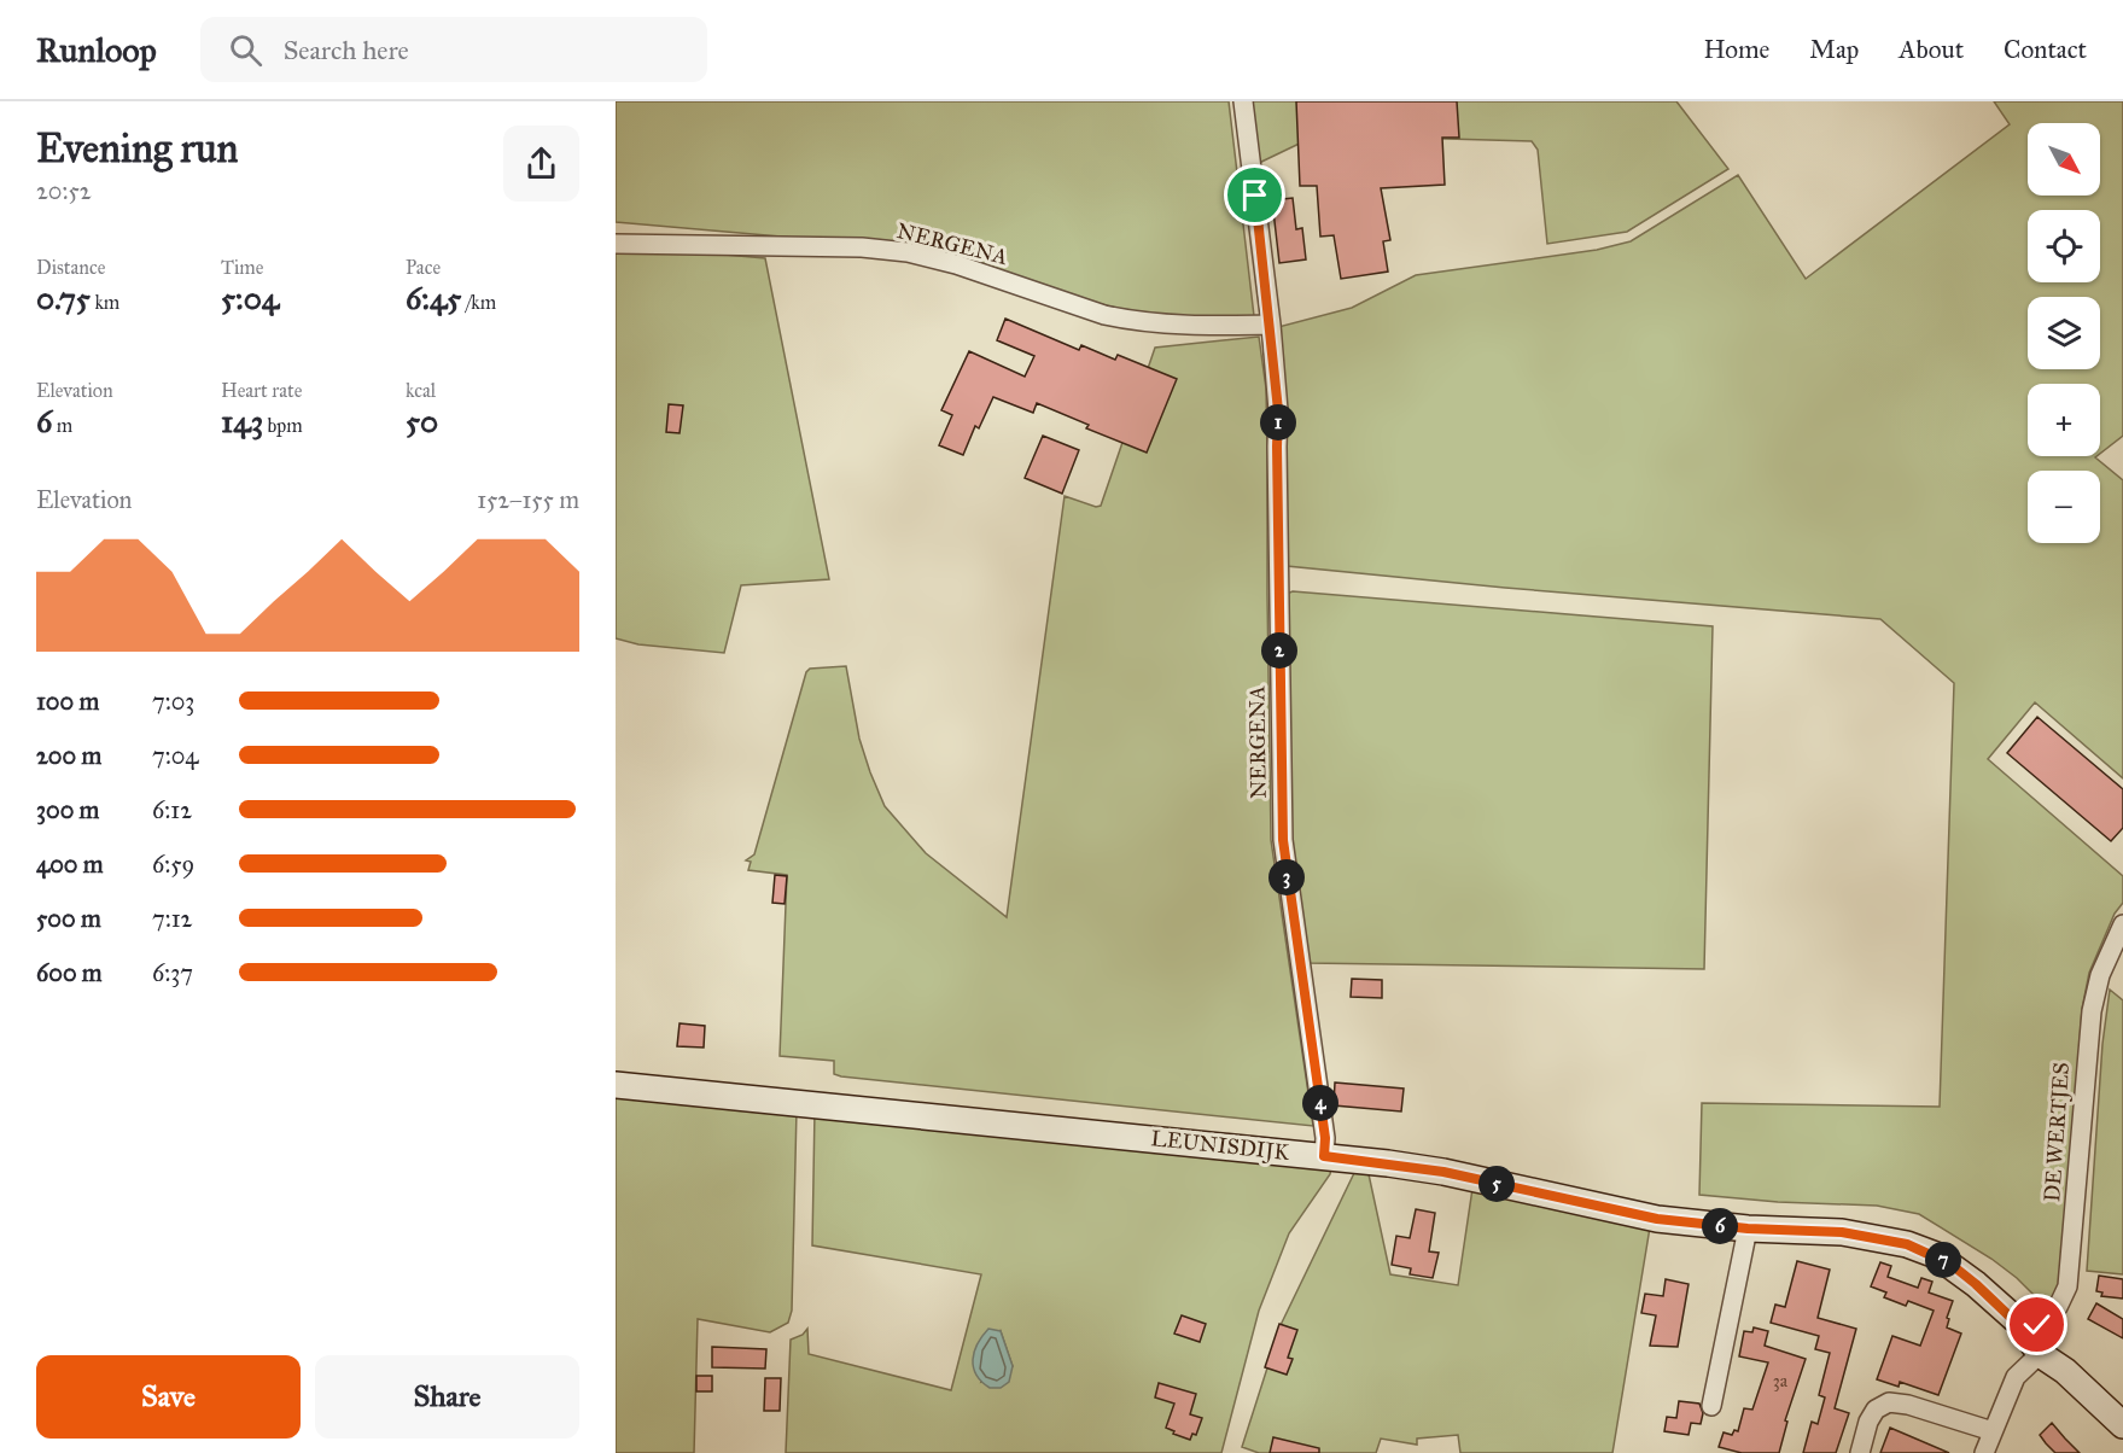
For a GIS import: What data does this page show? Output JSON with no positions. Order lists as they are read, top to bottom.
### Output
{
  "streets": {
    "street": ["NERGENA", "DE WERTJES", "LEUNISDIJK"]
  },
  "crossings": [
    ["NERGENA", "LEUNISDIJK"],
    ["DE WERTJES", "LEUNISDIJK"]
  ],
  "house_numbers": ["3a"],
  "north": "bottom right",
  "page": {
    "header": "Runloop",
    "search": "Search here",
    "nav": [
      "Home",
      "Map",
      "About",
      "Contact"
    ],
    "heading": ["Evening run", "20:52"],
    "map_buttons": ["+", "−"],
    "stats": [
      ["Distance", "0.75 km"],
      ["Time", "5:04"],
      ["Pace", "6:45 /km"],
      ["Elevation", "6 m"],
      ["Heart rate", "143 bpm"],
      ["kcal", "50"]
    ],
    "pins": [
      "1",
      "2",
      "3",
      "4",
      "5",
      "6",
      "7"
    ],
    "chart": ["Elevation", "152–155 m"],
    "list": [
      {
        "name": "100 m",
        "note": "7:03"
      },
      {
        "name": "200 m",
        "note": "7:04"
      },
      {
        "name": "300 m",
        "note": "6:12"
      },
      {
        "name": "400 m",
        "note": "6:59"
      },
      {
        "name": "500 m",
        "note": "7:12"
      },
      {
        "name": "600 m",
        "note": "6:37"
      }
    ],
    "buttons": ["Save", "Share"]
  }
}
